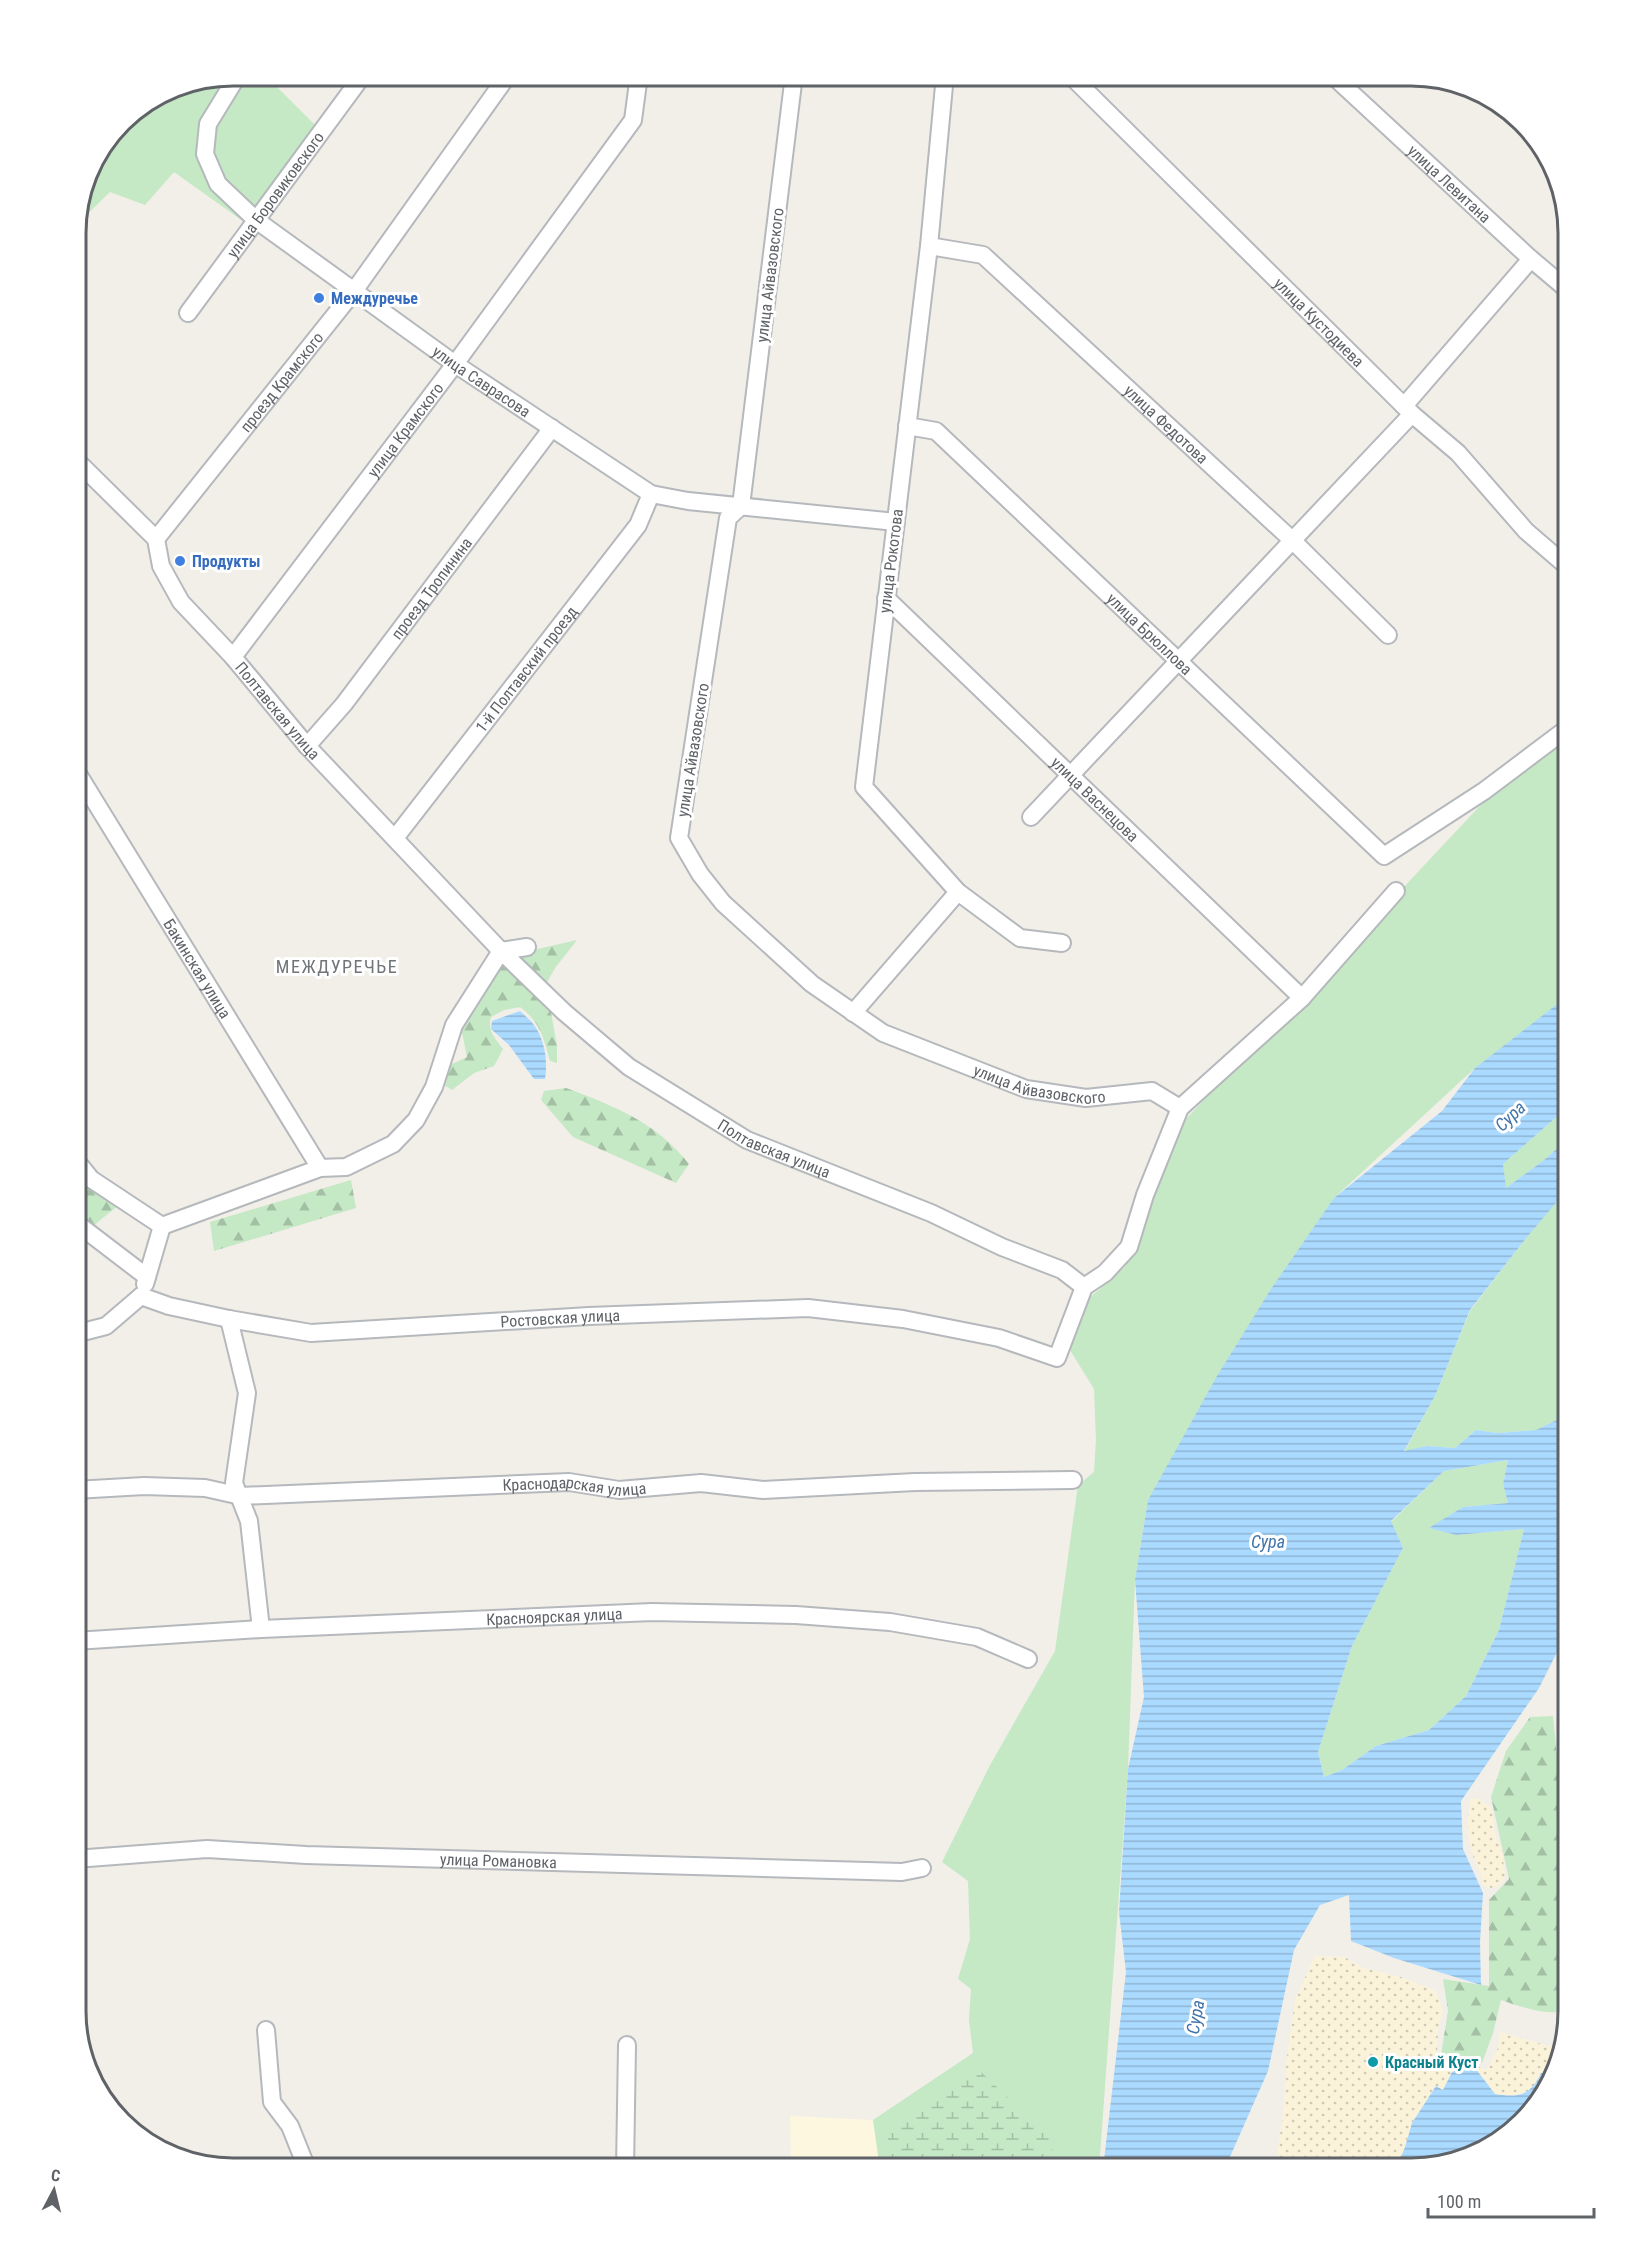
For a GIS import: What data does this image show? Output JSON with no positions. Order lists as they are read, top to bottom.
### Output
{
  "streets": {
    "street": [
      "улица Левитана",
      "улица Боровиковского",
      "улица Айвазовского",
      "улица Кустодиева",
      "проезд Крамского",
      "улица Саврасова",
      "улица Федотова",
      "улица Крамского",
      "улица Рокотова",
      "проезд Тропинина",
      "улица Брюллова",
      "1-й Полтавский проезд",
      "Полтавская улица",
      "улица Васнецова",
      "Бакинская улица",
      "Ростовская улица",
      "Краснодарская улица",
      "Красноярская улица",
      "улица Романовка"
    ]
  },
  "crossings": [
    ["улица Боровиковского", "улица Саврасова"],
    ["улица Айвазовского", "улица Саврасова"],
    ["проезд Крамского", "улица Саврасова"],
    ["проезд Крамского", "Полтавская улица"],
    ["улица Саврасова", "улица Крамского"],
    ["улица Саврасова", "улица Рокотова"],
    ["улица Саврасова", "проезд Тропинина"],
    ["улица Саврасова", "1-й Полтавский проезд"],
    ["улица Федотова", "улица Рокотова"],
    ["улица Крамского", "Полтавская улица"],
    ["улица Рокотова", "улица Брюллова"],
    ["улица Рокотова", "улица Васнецова"],
    ["проезд Тропинина", "Полтавская улица"],
    ["1-й Полтавский проезд", "Полтавская улица"],
    ["Полтавская улица", "Ростовская улица"]
  ],
  "districts": ["МЕЖДУРЕЧЬЕ"],
  "water": ["Сура"],
  "places": ["Междуречье", "Продукты", "Красный Куст"],
  "scale_bar": "100 m",
  "north": "top"
}
